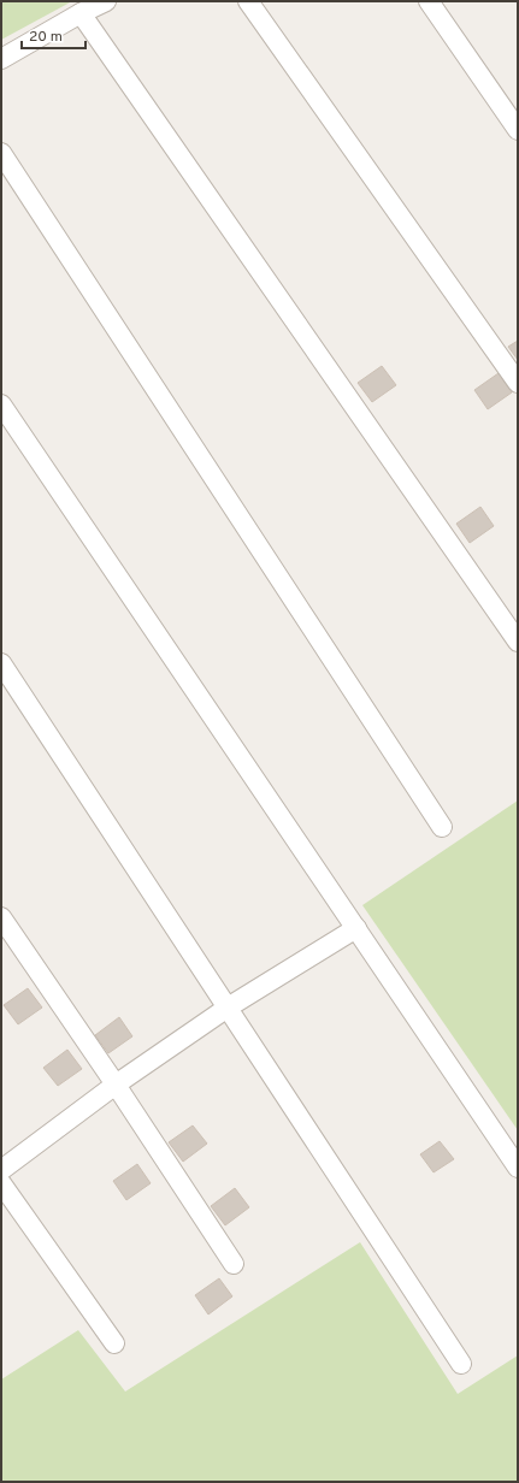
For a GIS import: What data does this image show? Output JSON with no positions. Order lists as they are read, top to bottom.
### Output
{
  "scale_bar": "20 m"
}
